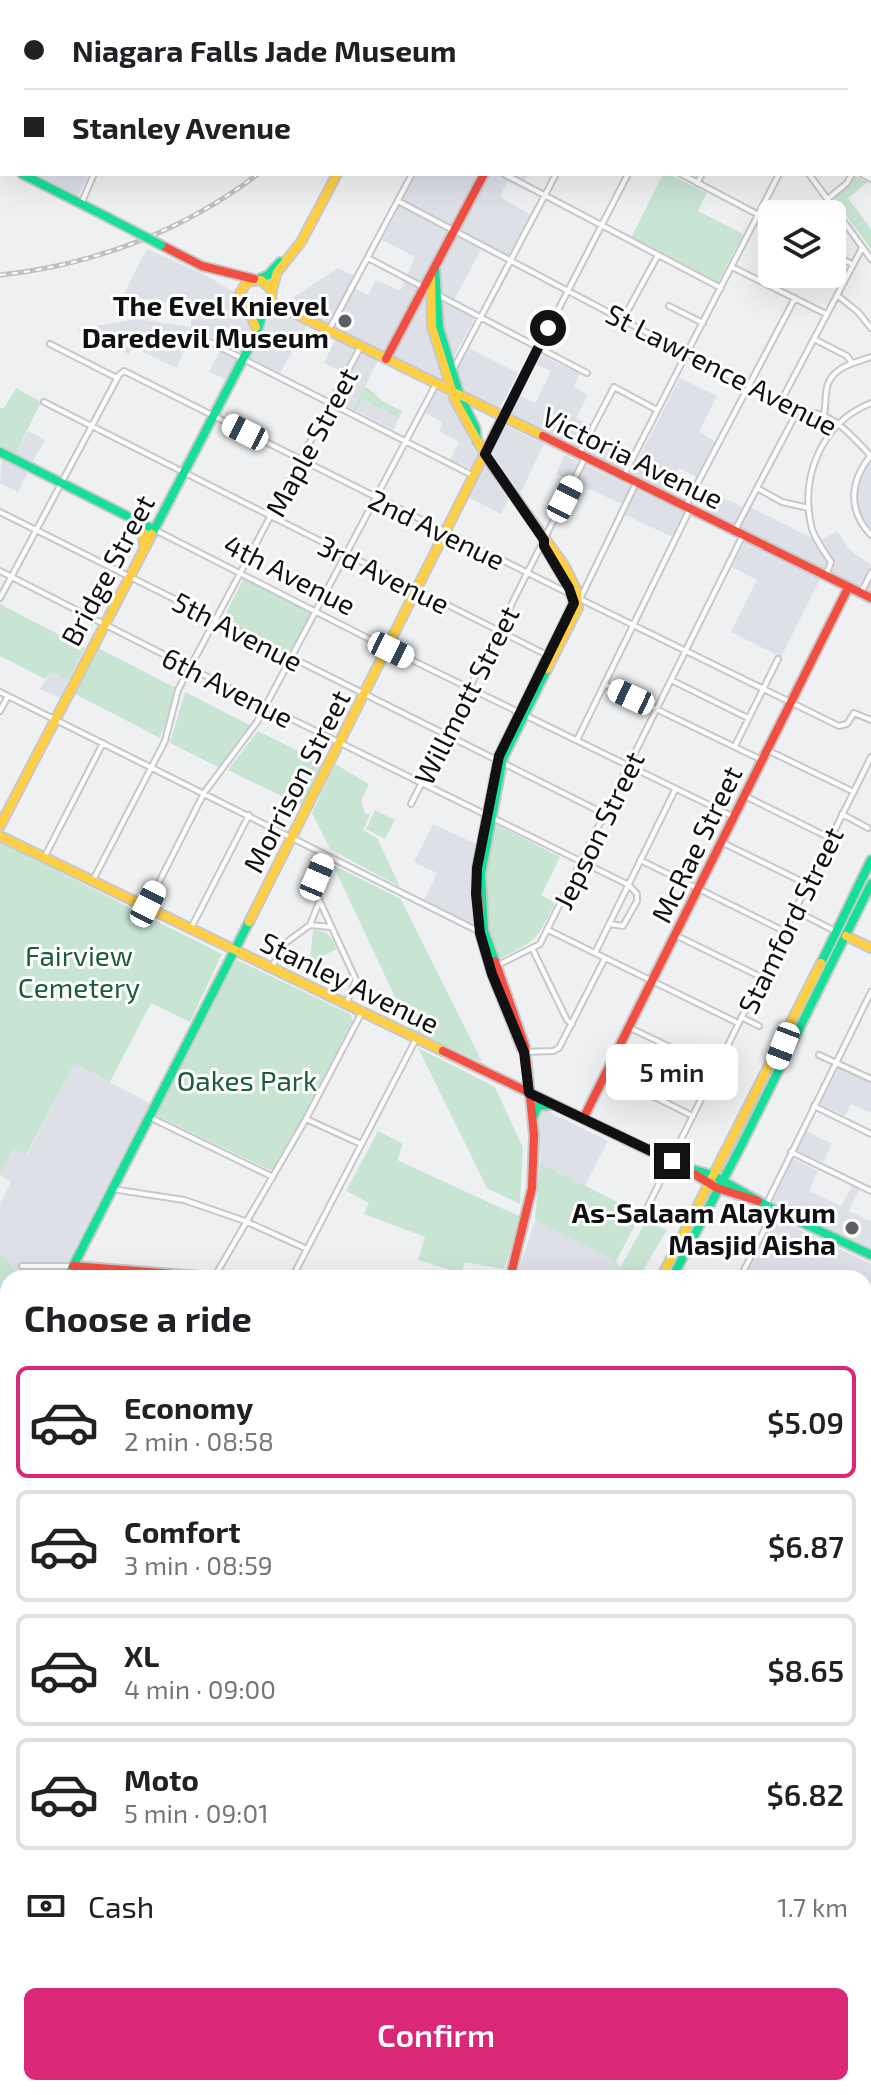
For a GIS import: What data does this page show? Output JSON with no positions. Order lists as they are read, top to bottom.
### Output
{
  "streets": {
    "main road": [
      "Victoria Avenue",
      "Bridge Street",
      "4th Avenue",
      "Morrison Street",
      "McRae Street",
      "Stanley Avenue"
    ],
    "street": [
      "St Lawrence Avenue",
      "Maple Street",
      "2nd Avenue",
      "3rd Avenue",
      "5th Avenue",
      "6th Avenue",
      "Willmott Street",
      "Jepson Street",
      "Stamford Street"
    ]
  },
  "crossings": [
    ["St Lawrence Avenue", "Morrison Street"],
    ["St Lawrence Avenue", "Jepson Street"],
    ["Maple Street", "Victoria Avenue"],
    ["Maple Street", "2nd Avenue"],
    ["Maple Street", "4th Avenue"],
    ["Maple Street", "3rd Avenue"],
    ["Maple Street", "5th Avenue"],
    ["Maple Street", "6th Avenue"],
    ["Maple Street", "Stanley Avenue"],
    ["Victoria Avenue", "Bridge Street"],
    ["Victoria Avenue", "Willmott Street"],
    ["Victoria Avenue", "Morrison Street"],
    ["Victoria Avenue", "Jepson Street"],
    ["Victoria Avenue", "McRae Street"],
    ["2nd Avenue", "Bridge Street"],
    ["2nd Avenue", "Willmott Street"],
    ["2nd Avenue", "Morrison Street"],
    ["2nd Avenue", "Jepson Street"],
    ["2nd Avenue", "McRae Street"],
    ["Bridge Street", "4th Avenue"],
    ["Bridge Street", "3rd Avenue"],
    ["Bridge Street", "5th Avenue"],
    ["Bridge Street", "6th Avenue"],
    ["4th Avenue", "Willmott Street"],
    ["4th Avenue", "Morrison Street"],
    ["4th Avenue", "Jepson Street"],
    ["4th Avenue", "McRae Street"],
    ["3rd Avenue", "Willmott Street"],
    ["3rd Avenue", "Morrison Street"],
    ["5th Avenue", "Willmott Street"],
    ["5th Avenue", "Morrison Street"],
    ["5th Avenue", "Jepson Street"],
    ["6th Avenue", "Willmott Street"],
    ["6th Avenue", "Morrison Street"],
    ["6th Avenue", "Jepson Street"],
    ["Morrison Street", "Stanley Avenue"],
    ["McRae Street", "Stanley Avenue"],
    ["Stamford Street", "Stanley Avenue"]
  ],
  "parks": ["Fairview Cemetery", "Oakes Park"],
  "places": ["The Evel Knievel Daredevil Museum", "As-Salaam Alaykum Masjid Aisha"],
  "page": {
    "banner": ["Niagara Falls Jade Museum", "Stanley Avenue"],
    "bubble": "5 min",
    "heading": "Choose a ride",
    "list": [
      {
        "name": "Economy",
        "note": "2 min · 08:58",
        "value": "$5.09"
      },
      {
        "name": "Comfort",
        "note": "3 min · 08:59",
        "value": "$6.87"
      },
      {
        "name": "XL",
        "note": "4 min · 09:00",
        "value": "$8.65"
      },
      {
        "name": "Moto",
        "note": "5 min · 09:01",
        "value": "$6.82"
      }
    ],
    "pay": ["Cash", "1.7 km"],
    "buttons": "Confirm"
  }
}
